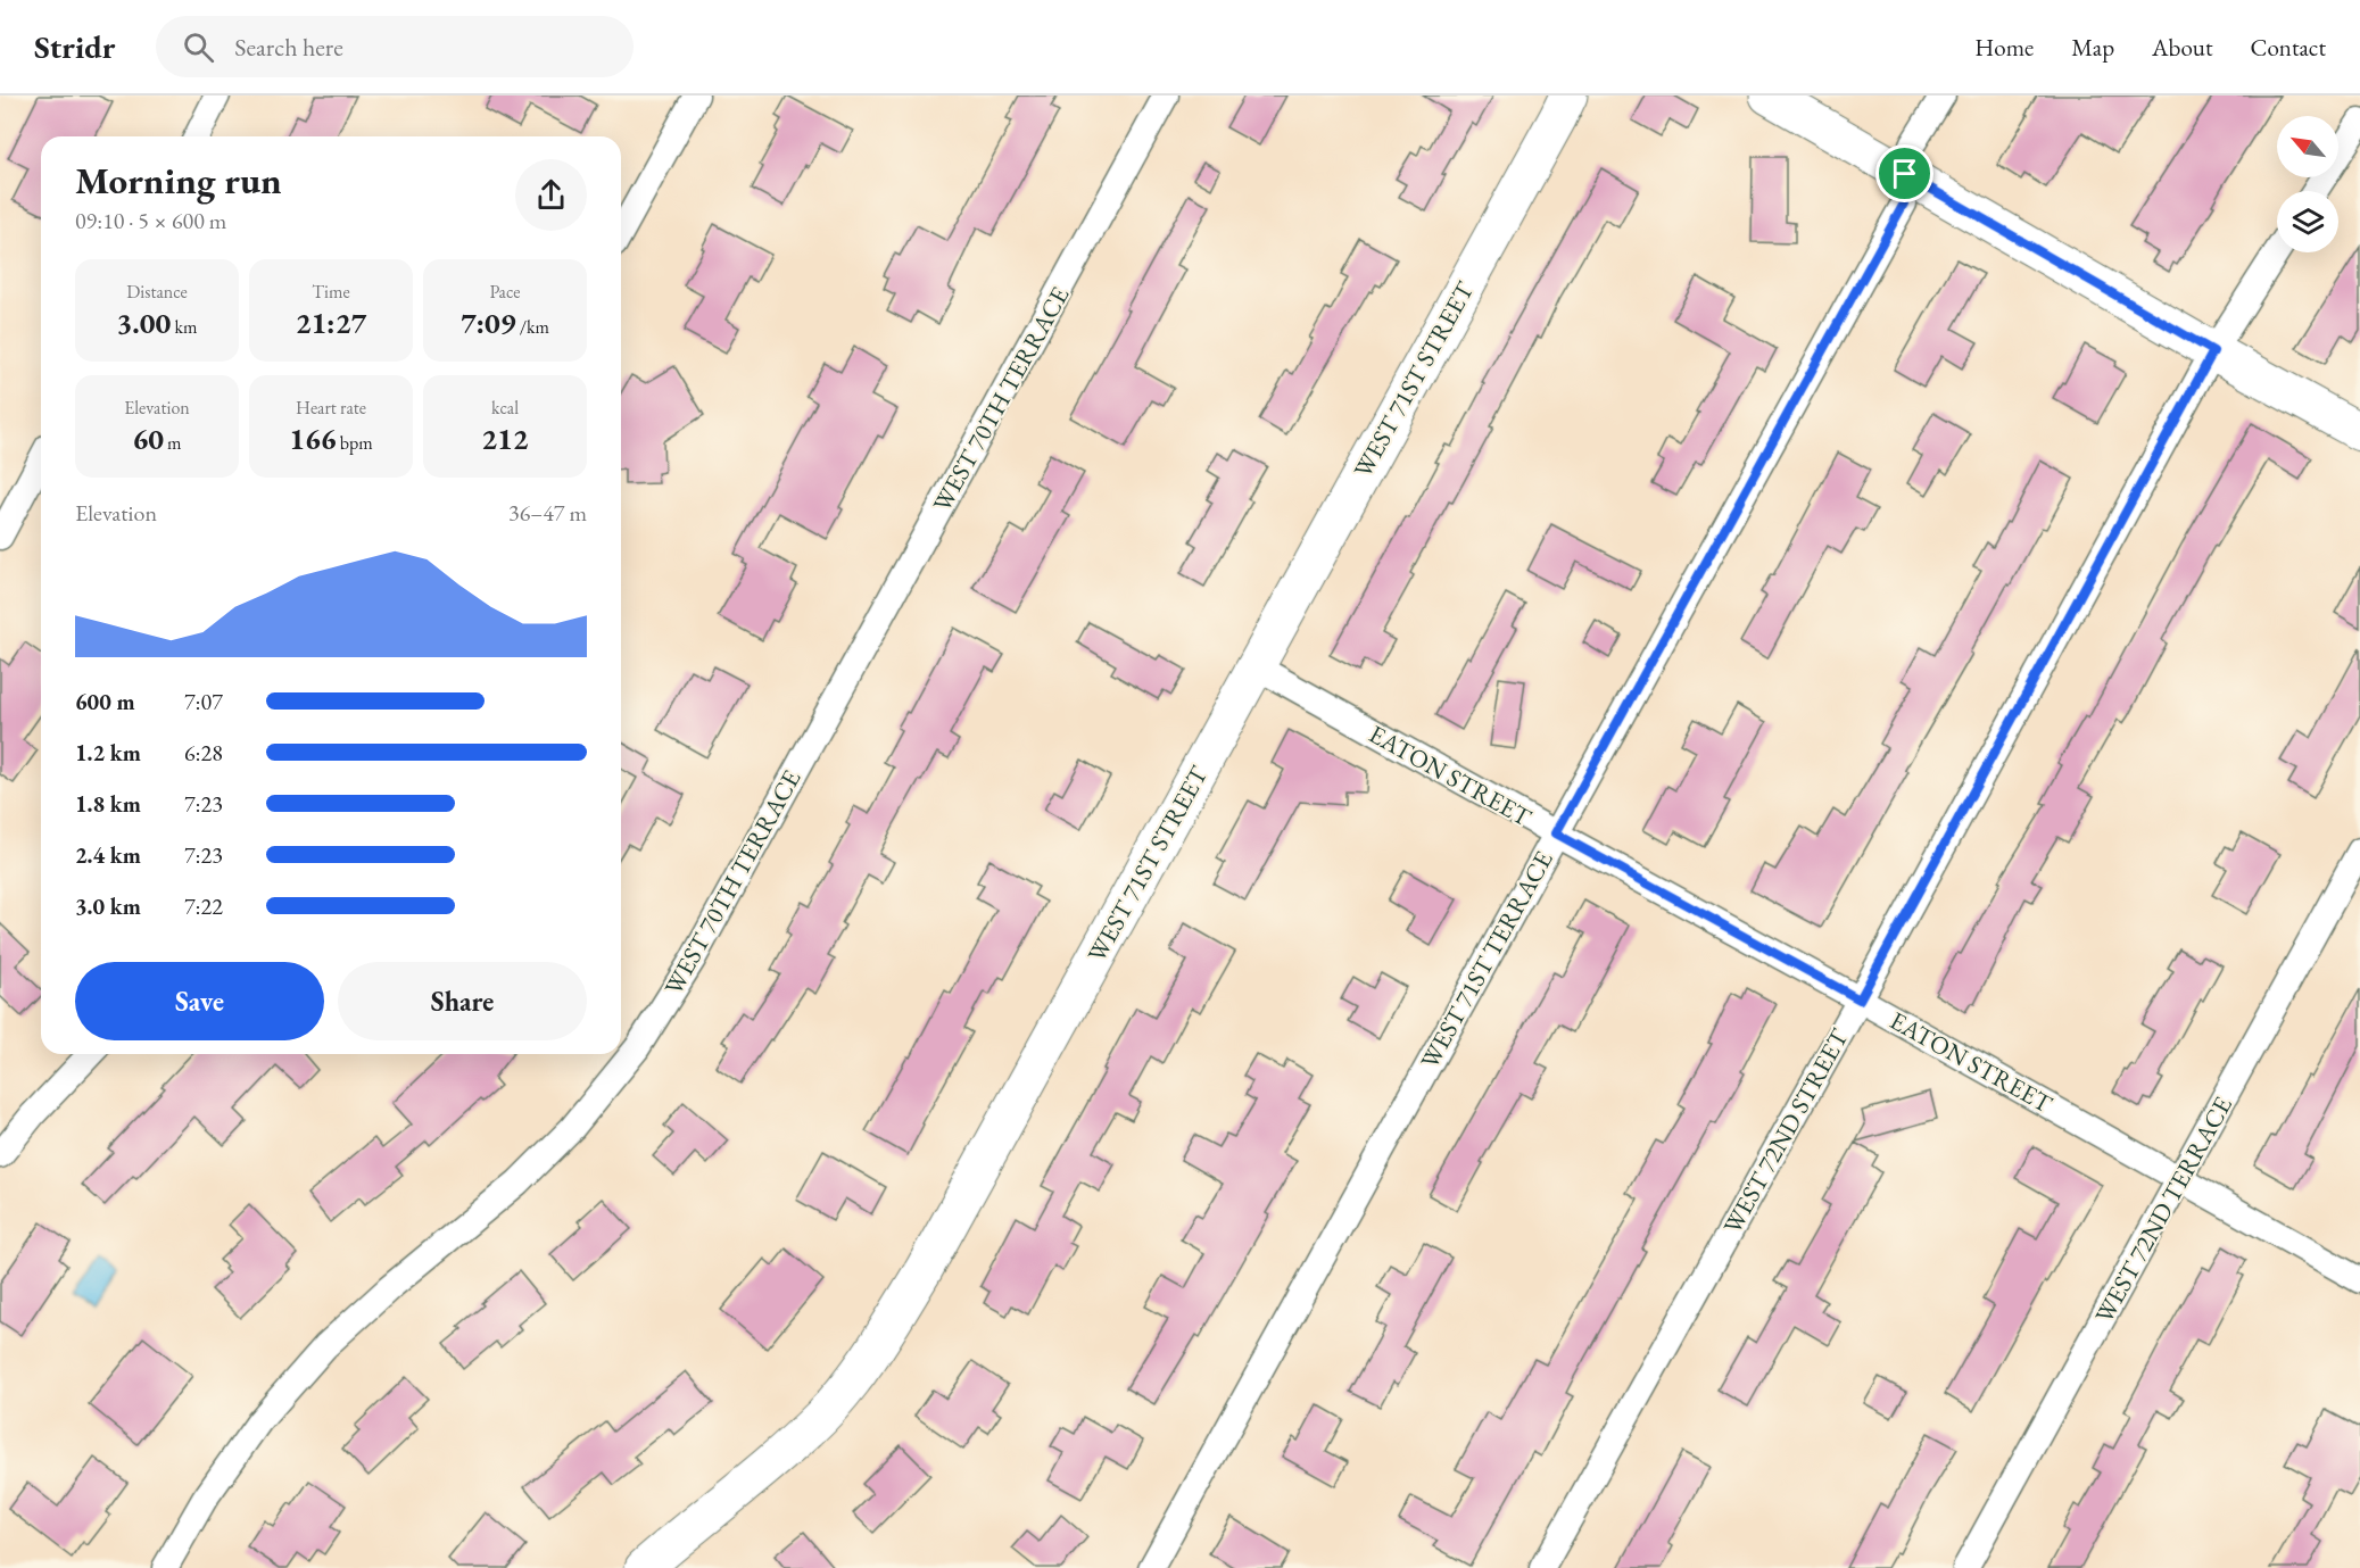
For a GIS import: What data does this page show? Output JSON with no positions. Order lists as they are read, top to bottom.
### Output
{
  "streets": {
    "street": [
      "WEST 71ST STREET",
      "WEST 70TH TERRACE",
      "EATON STREET",
      "WEST 71ST TERRACE",
      "WEST 72ND STREET",
      "WEST 72ND TERRACE"
    ]
  },
  "crossings": [
    ["WEST 71ST STREET", "EATON STREET"],
    ["EATON STREET", "WEST 71ST TERRACE"],
    ["EATON STREET", "WEST 72ND STREET"],
    ["EATON STREET", "WEST 72ND TERRACE"]
  ],
  "north": "top left",
  "page": {
    "header": "Stridr",
    "search": "Search here",
    "nav": [
      "Home",
      "Map",
      "About",
      "Contact"
    ],
    "heading": ["Morning run", "09:10 · 5 × 600 m"],
    "stats": [
      ["Distance", "3.00 km"],
      ["Time", "21:27"],
      ["Pace", "7:09 /km"],
      ["Elevation", "60 m"],
      ["Heart rate", "166 bpm"],
      ["kcal", "212"]
    ],
    "chart": ["Elevation", "36–47 m"],
    "list": [
      {
        "name": "600 m",
        "note": "7:07"
      },
      {
        "name": "1.2 km",
        "note": "6:28"
      },
      {
        "name": "1.8 km",
        "note": "7:23"
      },
      {
        "name": "2.4 km",
        "note": "7:23"
      },
      {
        "name": "3.0 km",
        "note": "7:22"
      }
    ],
    "buttons": ["Save", "Share"]
  }
}
